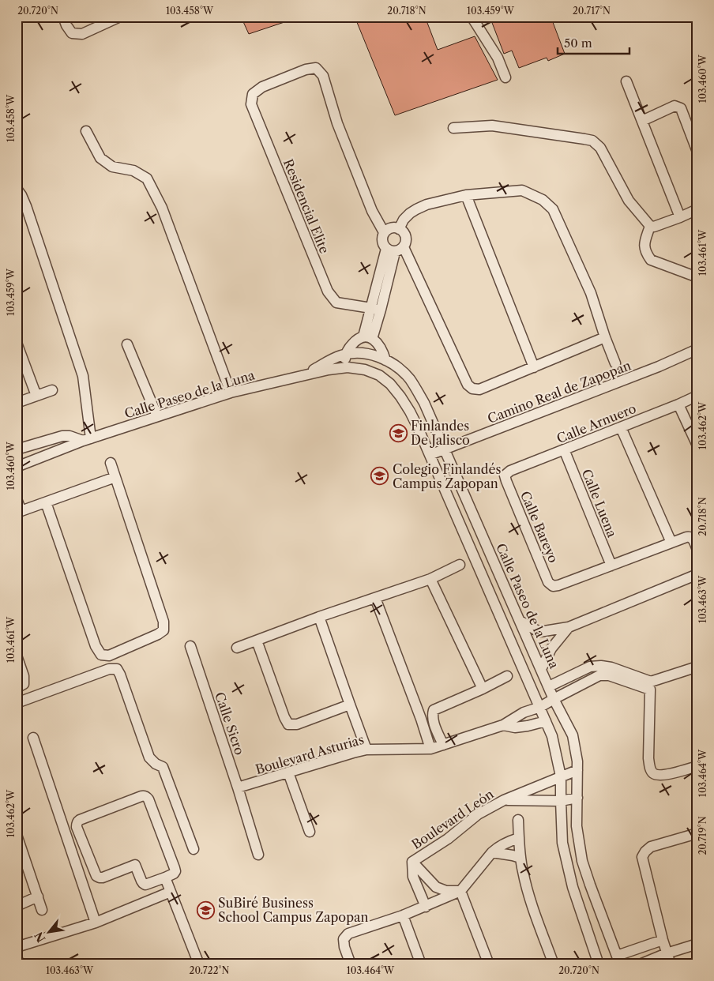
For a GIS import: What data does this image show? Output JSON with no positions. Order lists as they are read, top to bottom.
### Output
{
  "streets": {
    "street": [
      "Residencial Elite",
      "Camino Real de Zapopan",
      "Calle Paseo de la Luna",
      "Calle Arnuero",
      "Calle Luena",
      "Calle Bareyo",
      "Calle Sicro",
      "Boulevard Asturias",
      "Boulevard León"
    ]
  },
  "crossings": [
    ["Camino Real de Zapopan", "Calle Paseo de la Luna"],
    ["Calle Paseo de la Luna", "Boulevard Asturias"],
    ["Calle Paseo de la Luna", "Boulevard León"],
    ["Calle Arnuero", "Calle Luena"],
    ["Calle Arnuero", "Calle Bareyo"],
    ["Calle Luena", "Calle Bareyo"],
    ["Calle Sicro", "Boulevard Asturias"]
  ],
  "places": {
    "school or university": ["Finlandes De Jalisco", "Colegio Finlandés Campus Zapopan", "SuBiré Business School Campus Zapopan"]
  },
  "scale_bar": "50 m",
  "north": "bottom left",
  "coordinates": [
    "20.720°N",
    "103.458°W",
    "20.718°N",
    "103.459°W",
    "20.717°N",
    "103.460°W",
    "103.461°W",
    "103.462°W",
    "103.463°W",
    "103.464°W",
    "20.719°N",
    "20.722°N"
  ]
}
